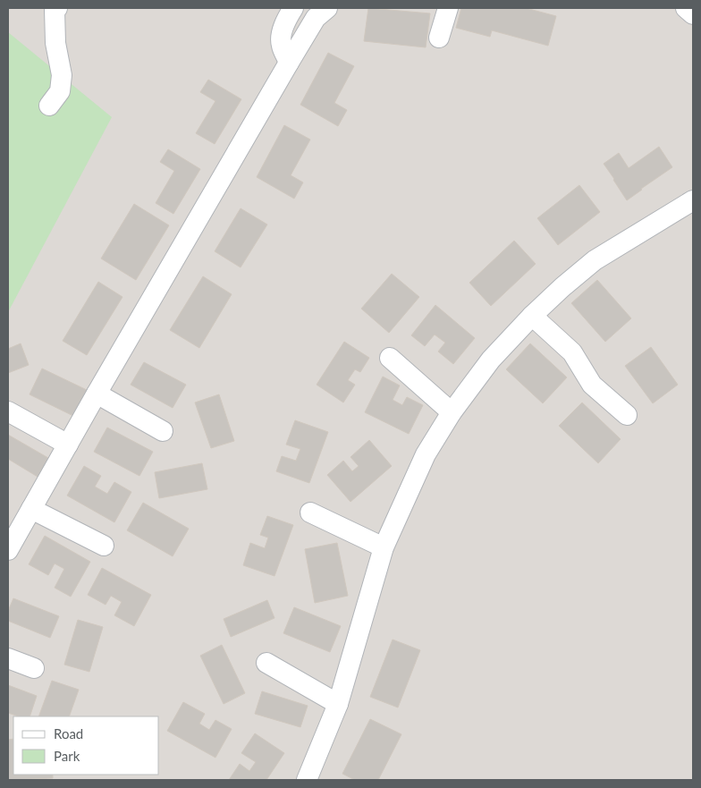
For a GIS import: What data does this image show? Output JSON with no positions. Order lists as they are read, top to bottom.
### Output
{
  "legend": ["Road", "Park"]
}
